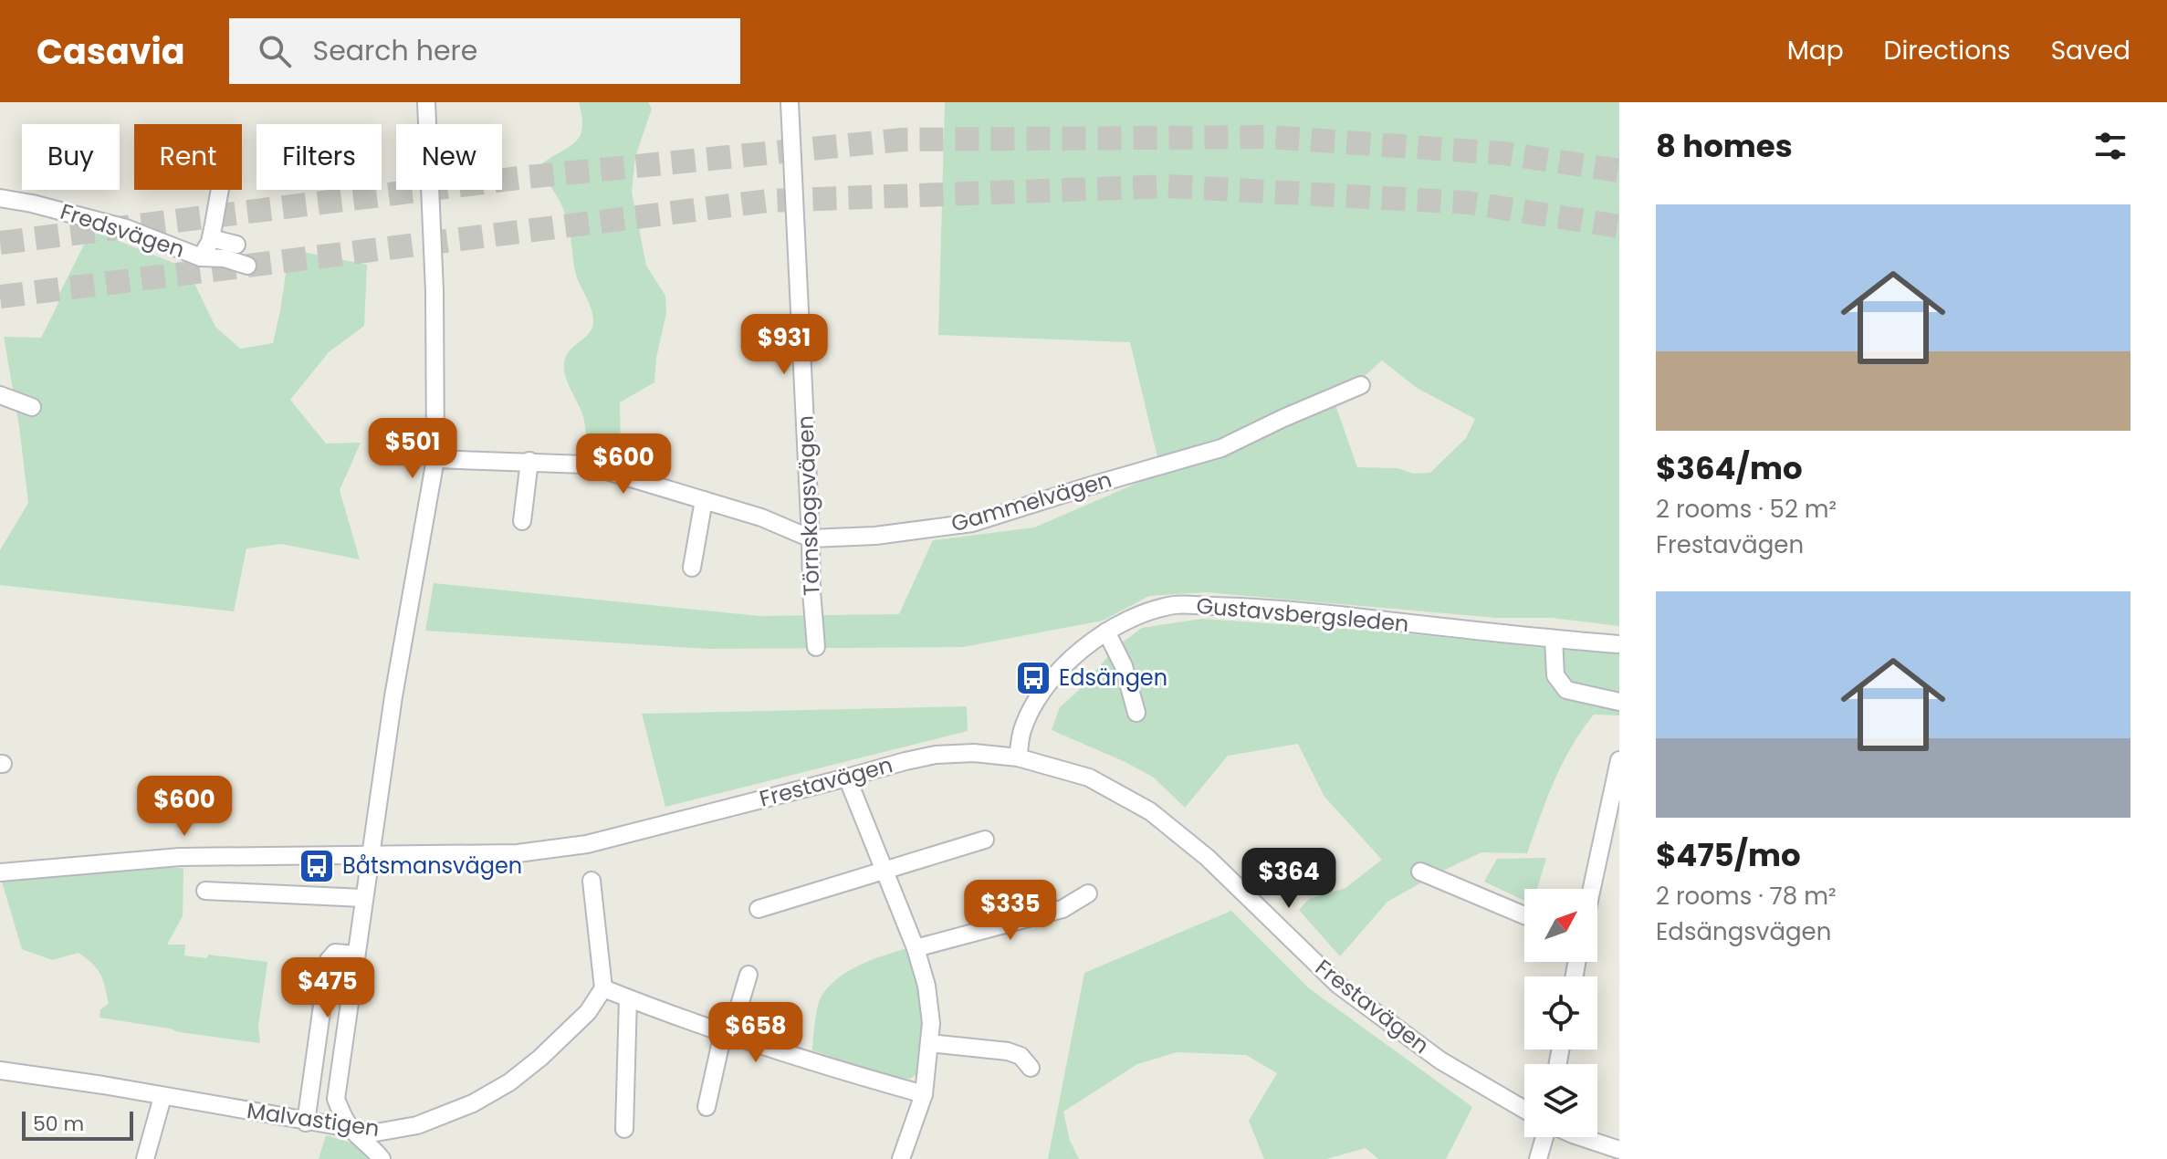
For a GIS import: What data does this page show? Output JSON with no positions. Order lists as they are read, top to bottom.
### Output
{
  "streets": {
    "street": [
      "Fredsvägen",
      "Gammelvägen",
      "Törnskogsvägen",
      "Gustavsbergsleden",
      "Frestavägen",
      "Malvastigen"
    ]
  },
  "crossings": [
    ["Gammelvägen", "Törnskogsvägen"],
    ["Gustavsbergsleden", "Frestavägen"]
  ],
  "places": {
    "bus stop": ["Edsängen", "Båtsmansvägen"]
  },
  "scale_bar": "50 m",
  "north": "top right",
  "page": {
    "header": "Casavia",
    "search": "Search here",
    "nav": ["Map", "Directions", "Saved"],
    "heading": "8 homes",
    "chip": [
      "Buy",
      "Rent",
      "Filters",
      "New"
    ],
    "list": [
      {
        "name": "$364/mo",
        "note": "2 rooms · 52 m² · Frestavägen"
      },
      {
        "name": "$475/mo",
        "note": "2 rooms · 78 m² · Edsängsvägen"
      }
    ],
    "price": [
      "$931",
      "$501",
      "$600",
      "$600",
      "$364",
      "$335",
      "$475",
      "$658"
    ],
    "scale": "50 m"
  }
}
